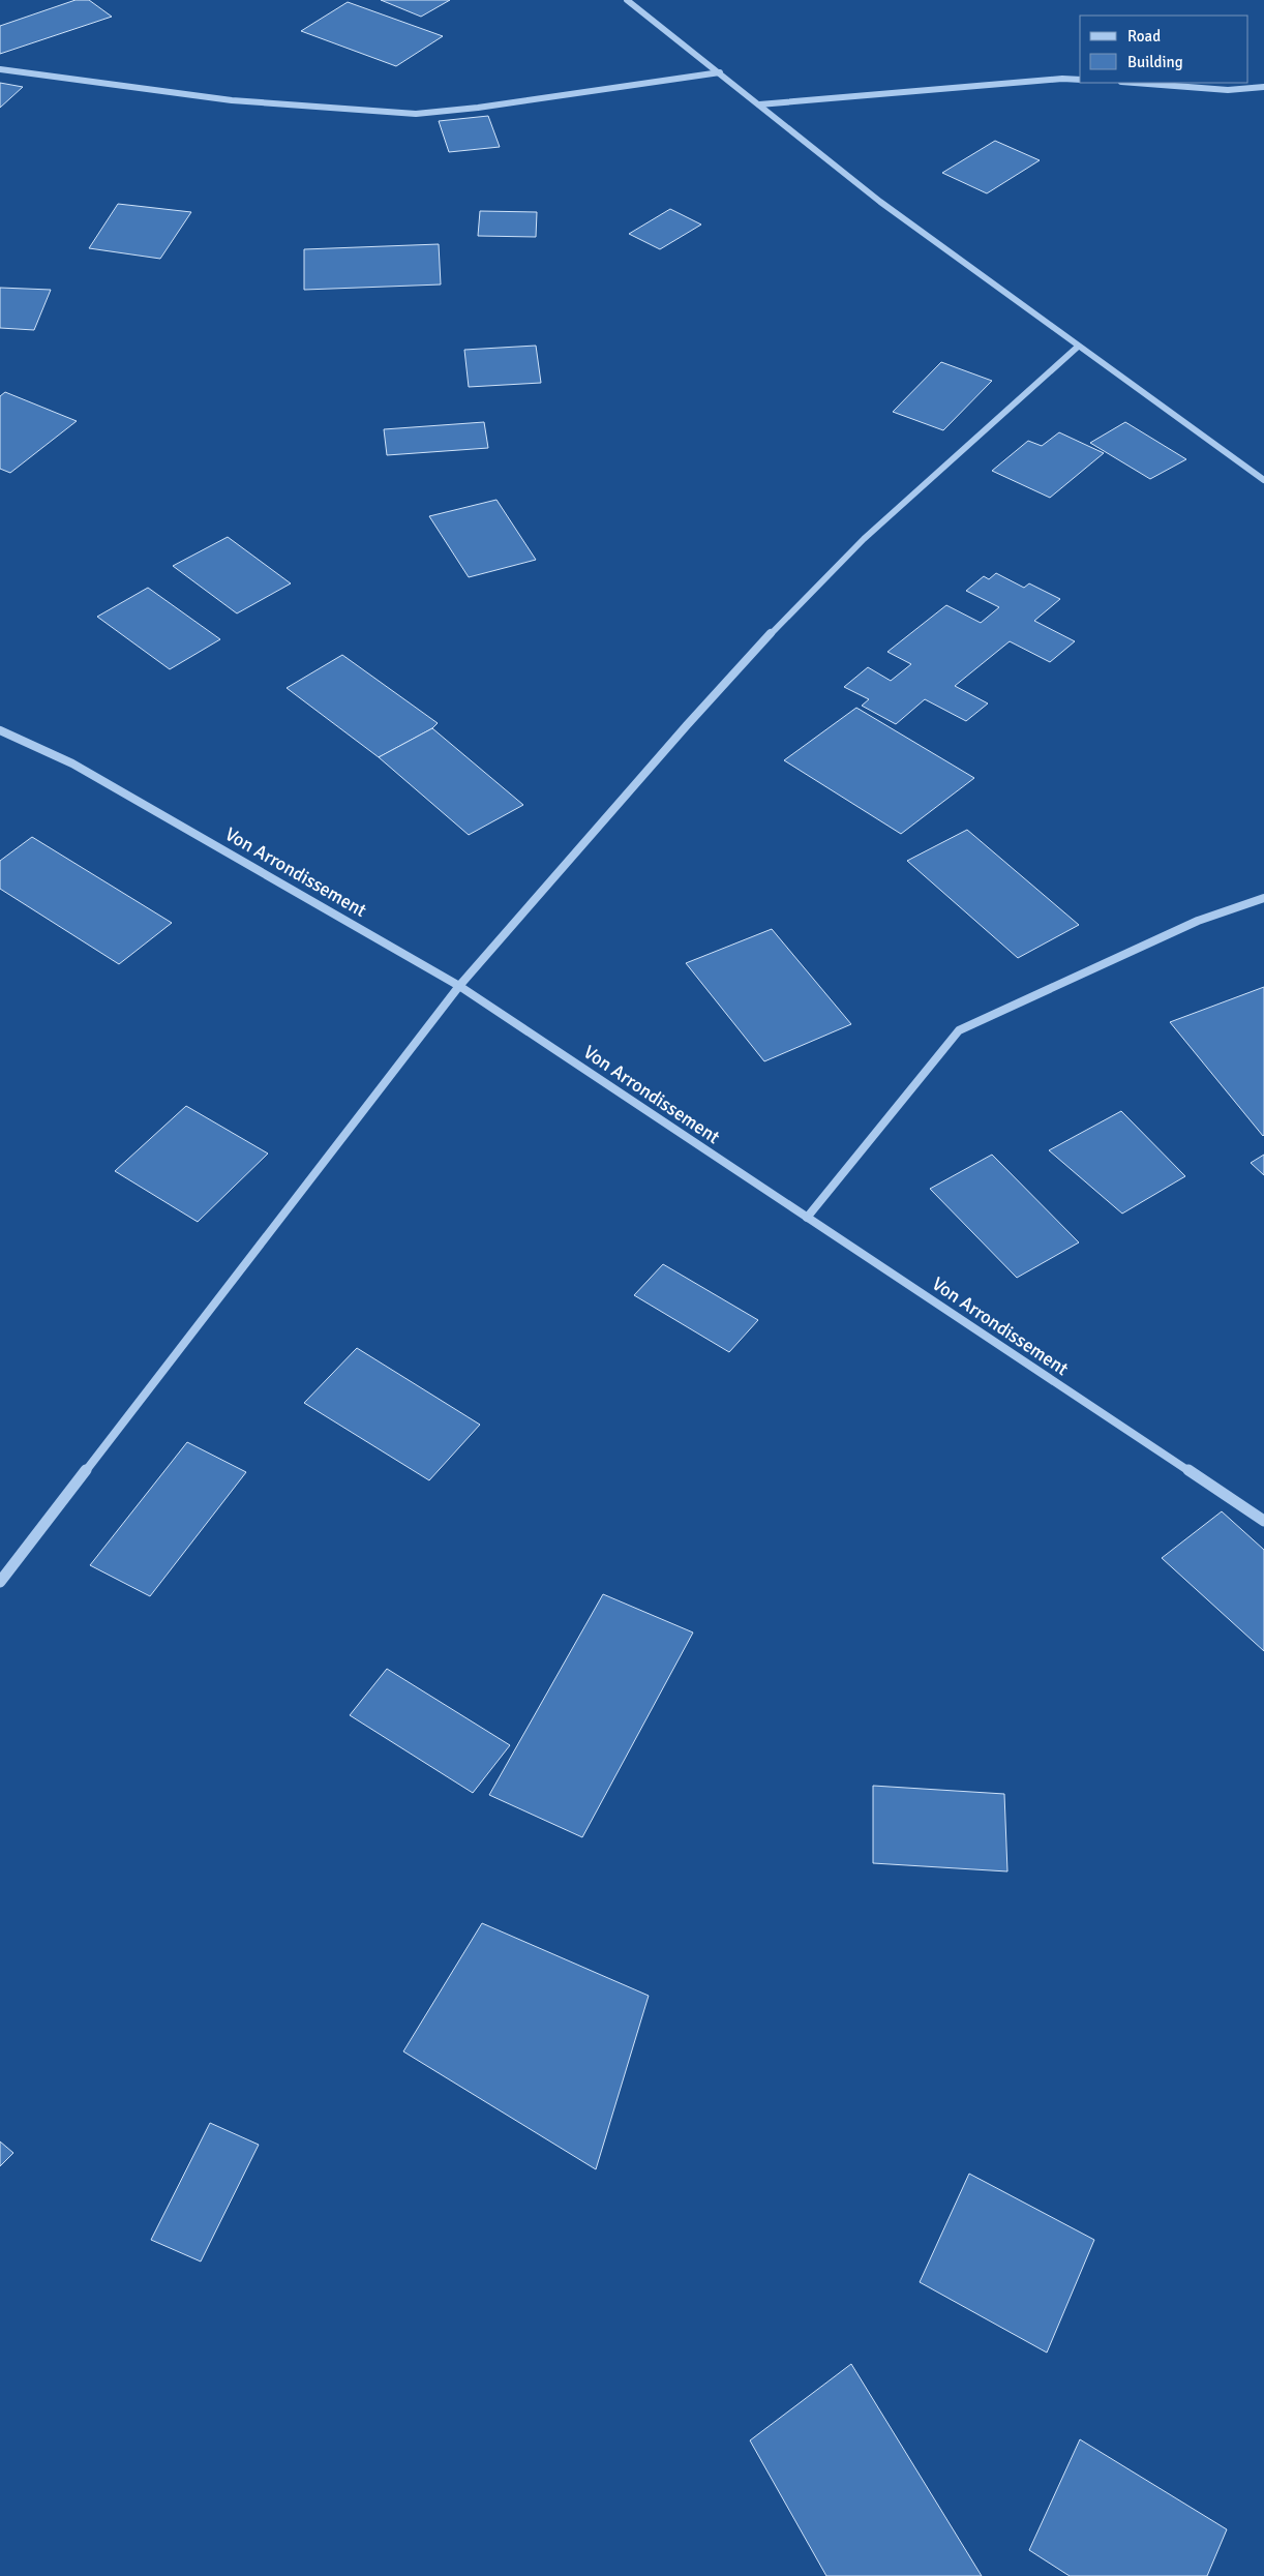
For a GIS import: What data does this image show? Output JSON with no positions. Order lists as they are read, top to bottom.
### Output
{
  "streets": {
    "street": ["Von Arrondissement"]
  },
  "legend": ["Road", "Building"]
}
